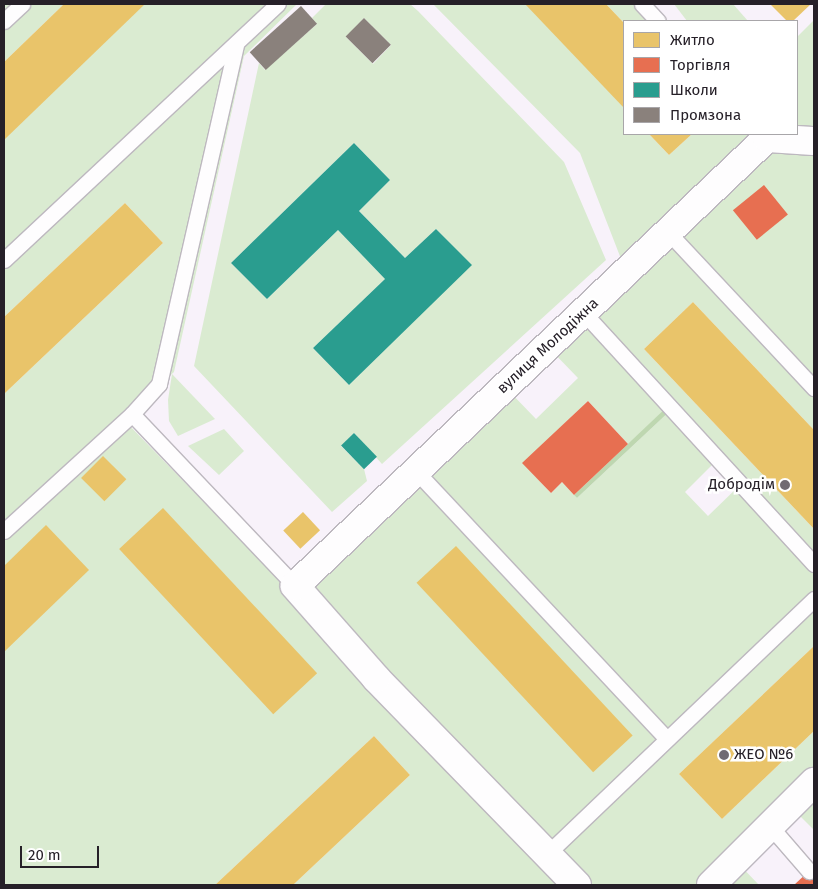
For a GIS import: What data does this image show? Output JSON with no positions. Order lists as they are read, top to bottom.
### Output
{
  "streets": {
    "street": ["вулиця Молодіжна"]
  },
  "places": ["Добродім", "ЖЕО №6"],
  "legend": [
    "Житло",
    "Торгівля",
    "Школи",
    "Промзона"
  ],
  "scale_bar": "20 m"
}
